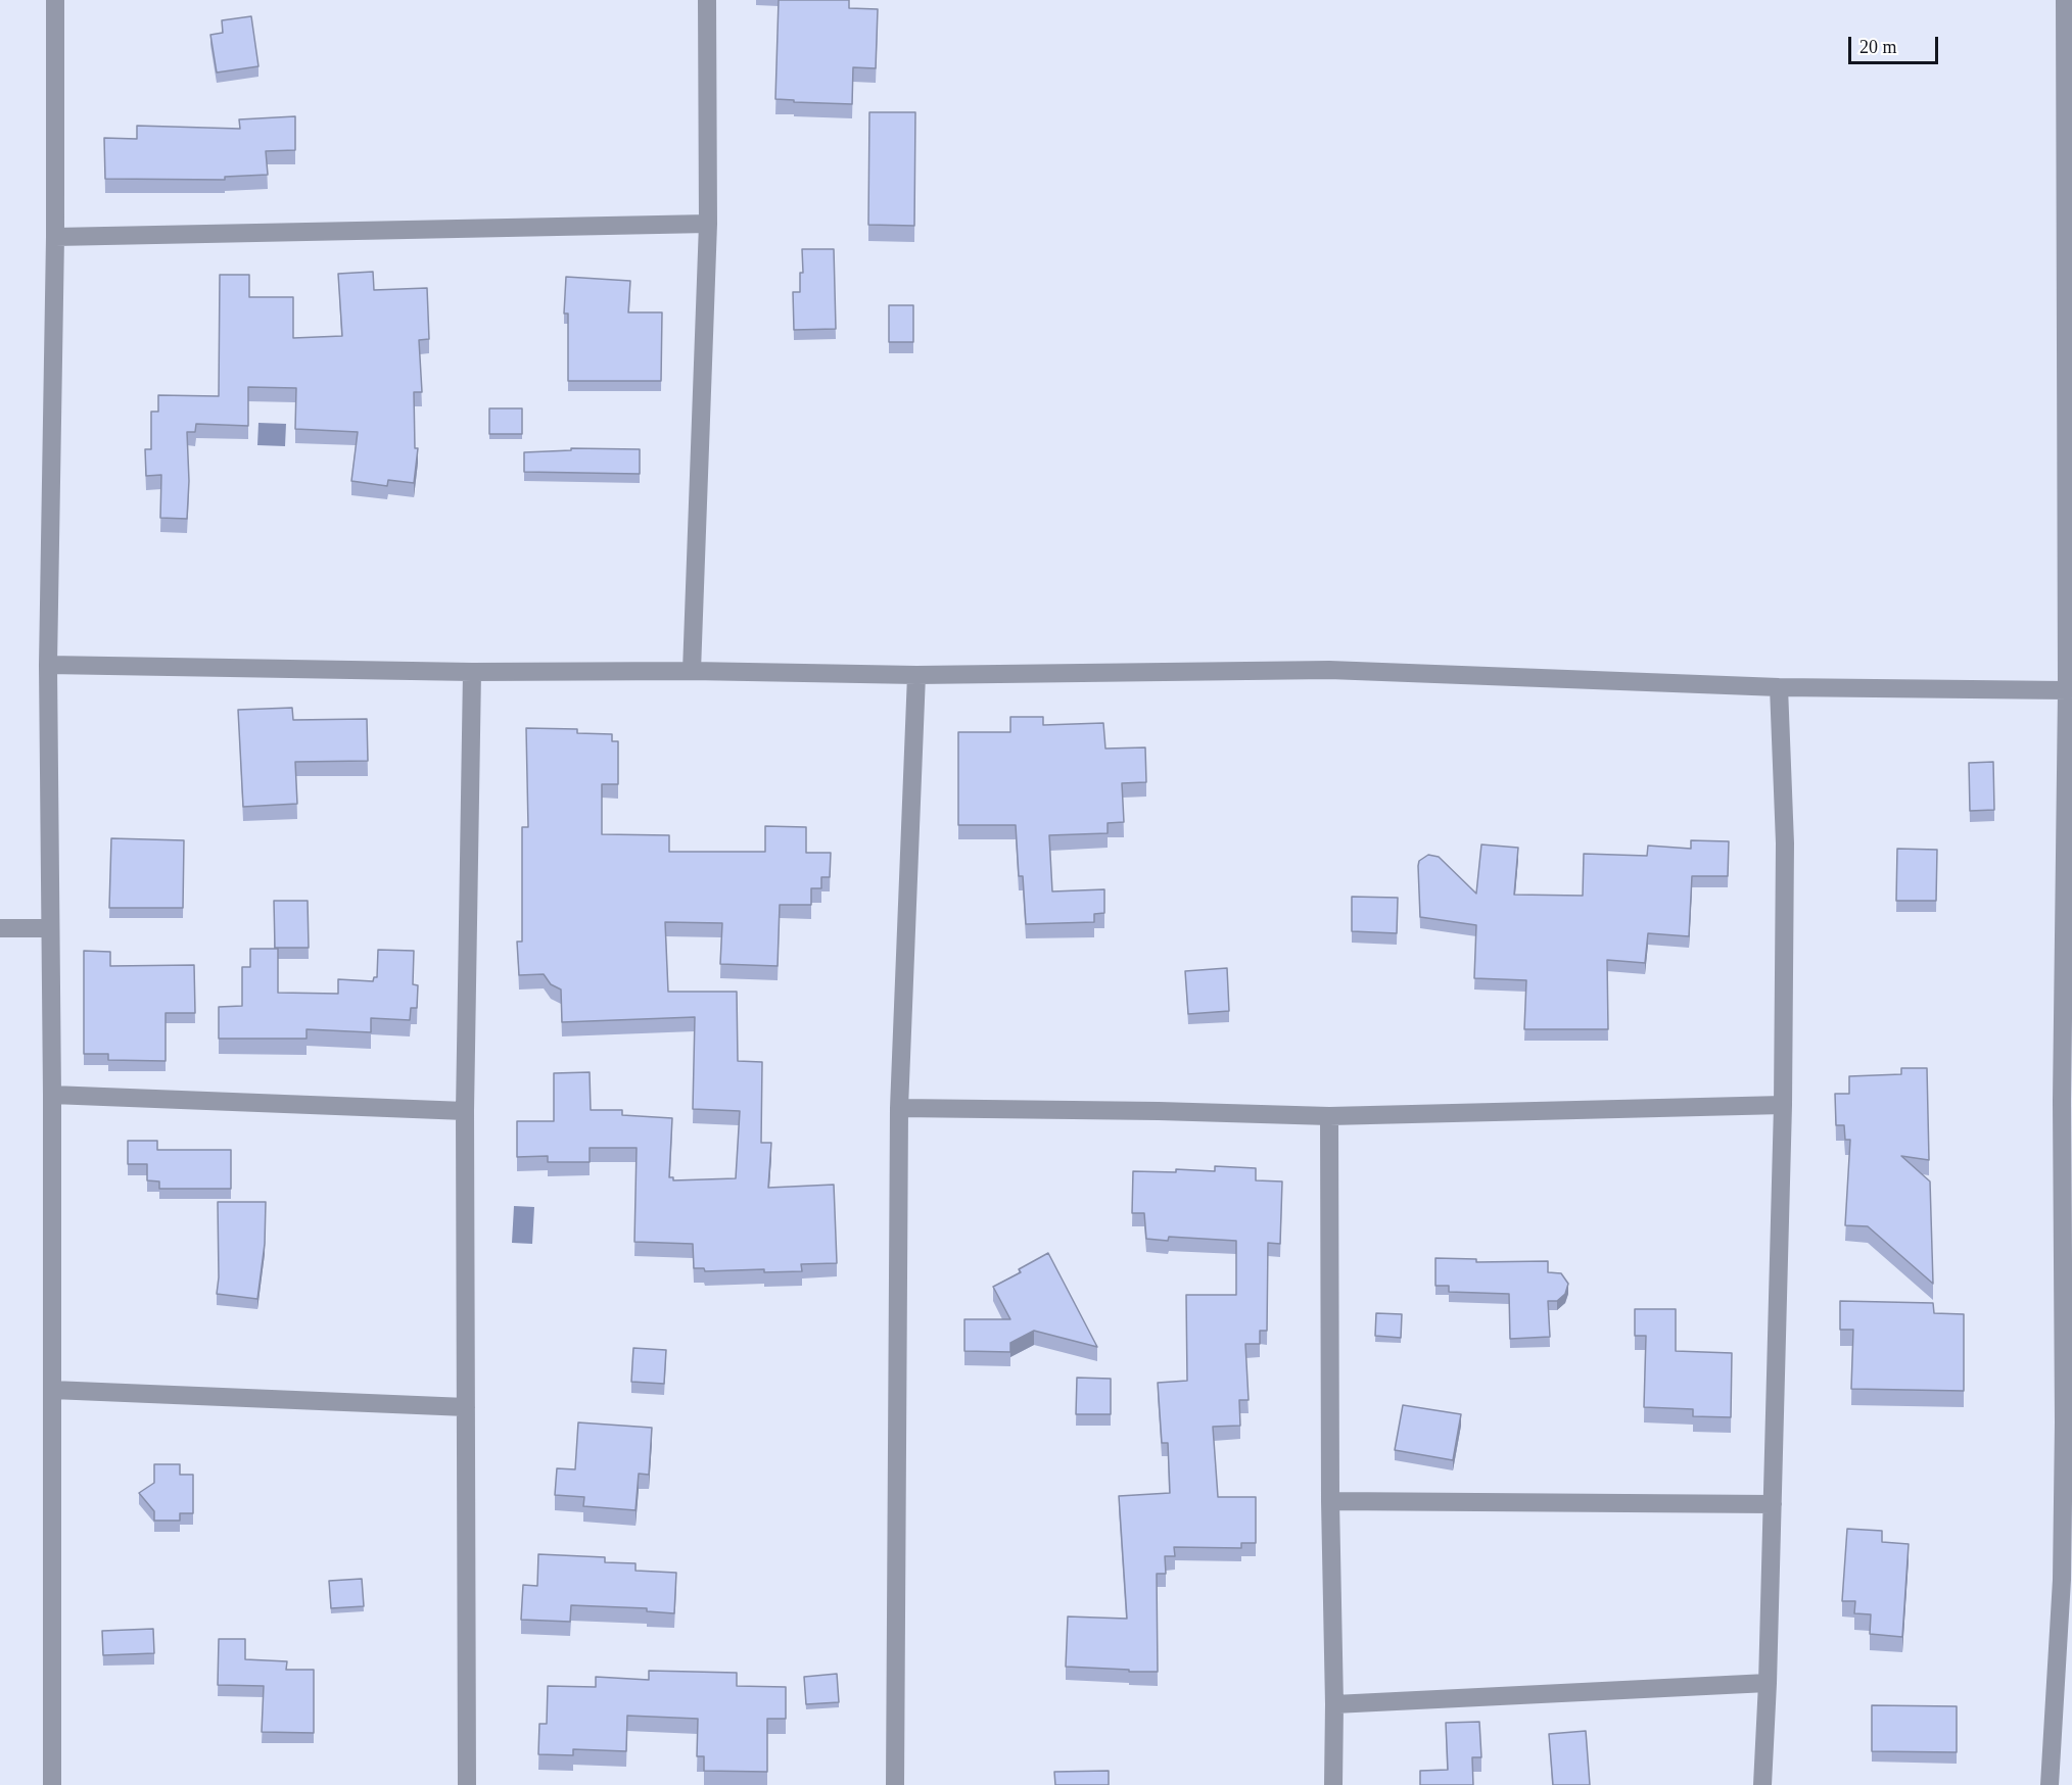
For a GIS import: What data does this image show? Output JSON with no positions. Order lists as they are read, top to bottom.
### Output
{
  "scale_bar": "20 m"
}
